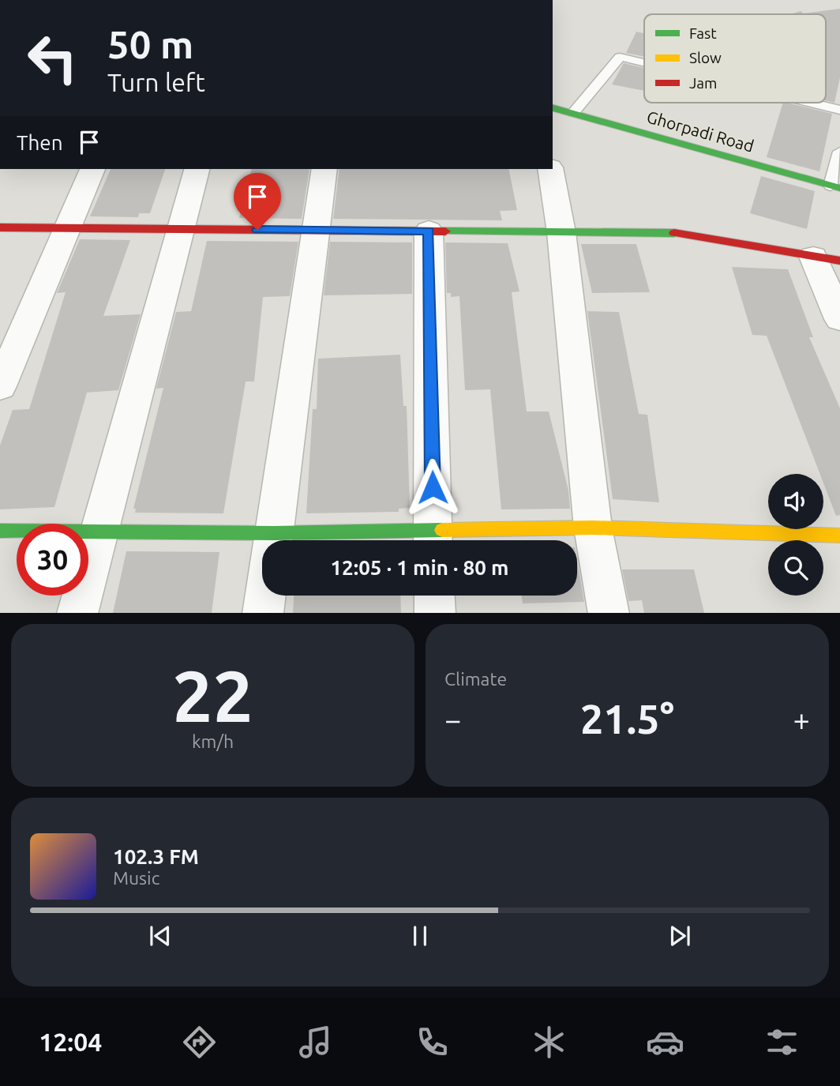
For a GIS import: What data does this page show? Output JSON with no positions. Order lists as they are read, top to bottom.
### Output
{
  "streets": {
    "street": ["Ghorpadi Road"]
  },
  "legend": ["Fast", "Slow", "Jam"],
  "page": {
    "turn": ["50 m", "Turn left"],
    "then": "Then",
    "limit": "30",
    "trip": "12:05 · 1 min · 80 m",
    "tile": [
      ["22", "km/h"],
      "Climate"
    ],
    "heat": ["−", "21.5°", "+"],
    "song": ["102.3 FM", "Music"],
    "tabs": "12:04"
  }
}
